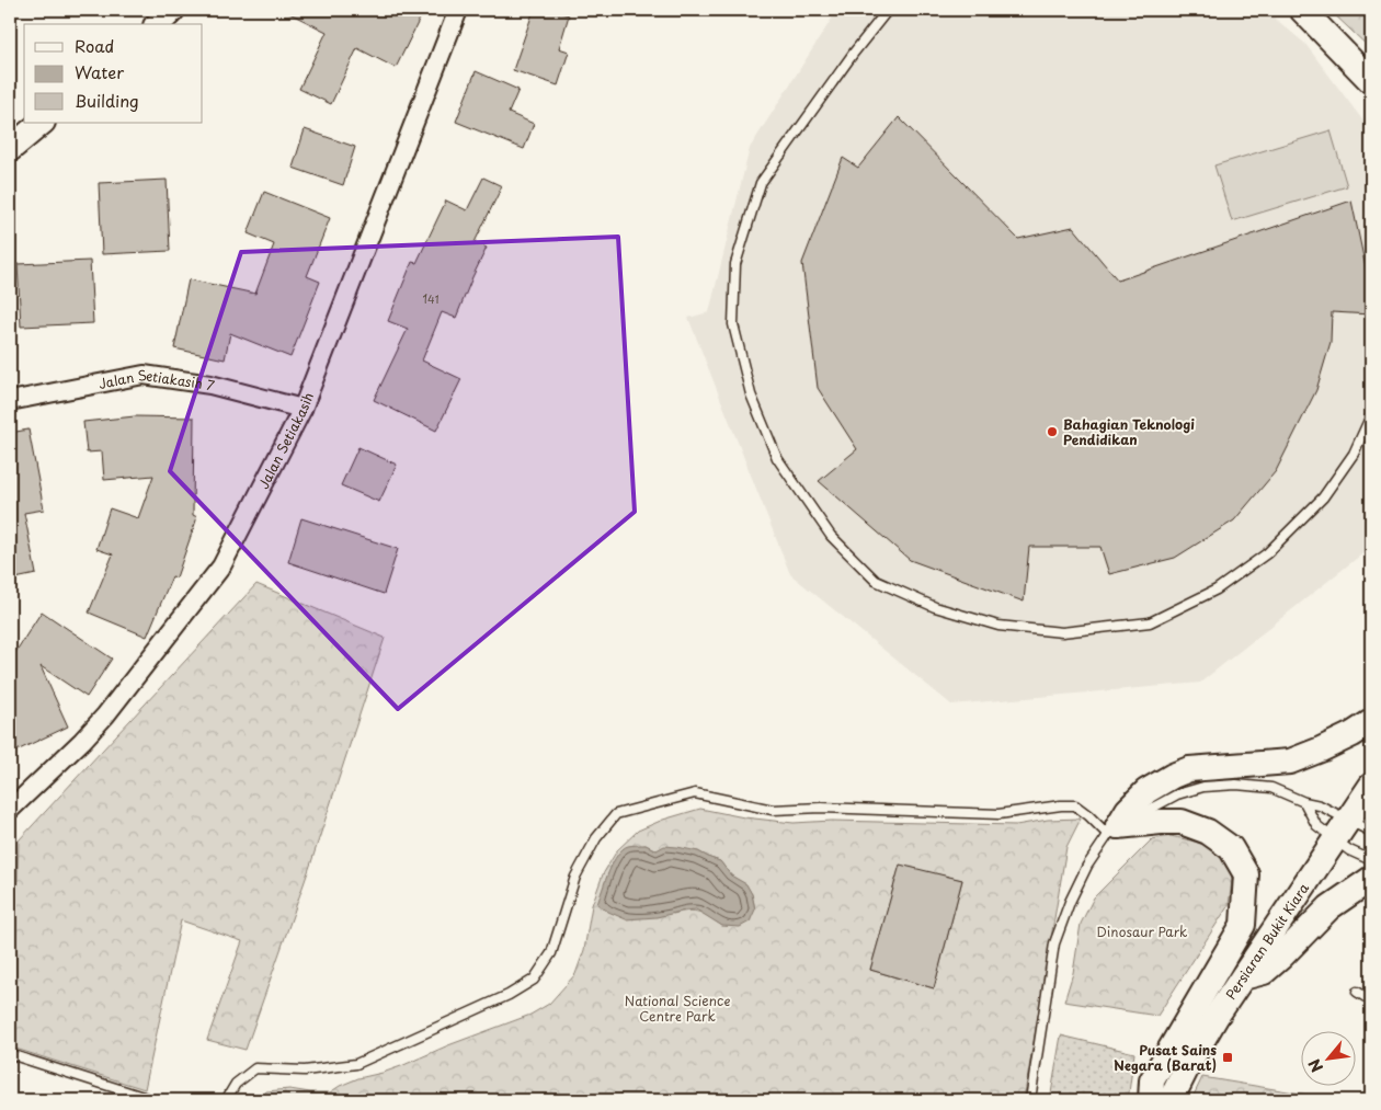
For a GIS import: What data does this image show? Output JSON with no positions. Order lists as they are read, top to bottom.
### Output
{
  "streets": {
    "street": ["Jalan Setiakasih 7", "Jalan Setiakasih", "Persiaran Bukit Kiara"]
  },
  "crossings": [
    ["Jalan Setiakasih 7", "Jalan Setiakasih"]
  ],
  "parks": ["Dinosaur Park", "National Science Centre Park"],
  "places": {
    "other": ["Bahagian Teknologi Pendidikan"],
    "transit": ["Pusat Sains Negara (Barat)"]
  },
  "house_numbers": ["141"],
  "legend": ["Road", "Water", "Building"],
  "north": "bottom left"
}
